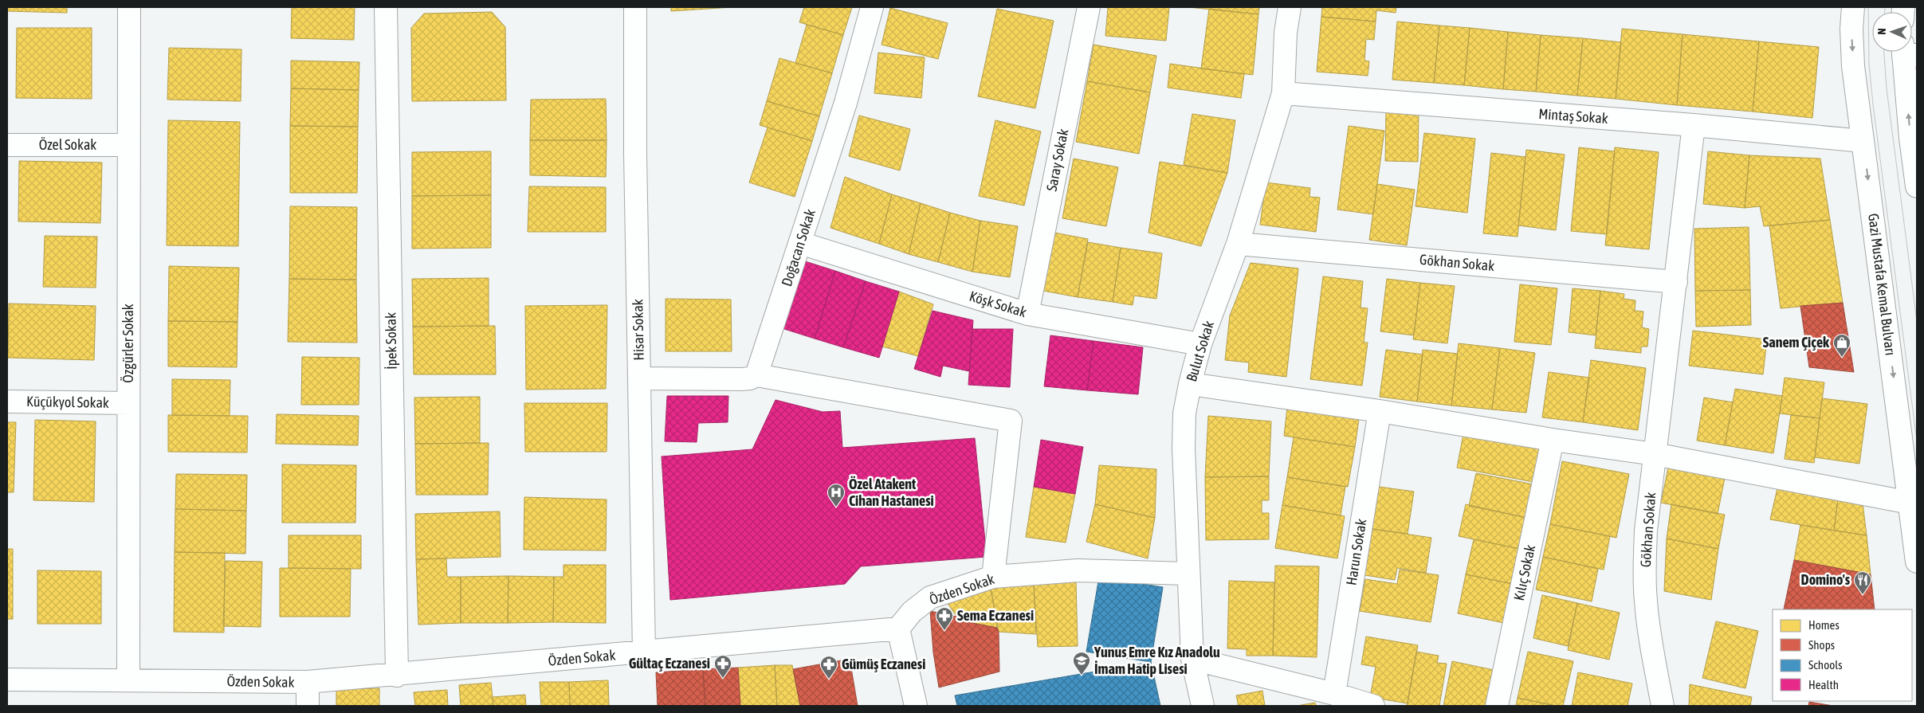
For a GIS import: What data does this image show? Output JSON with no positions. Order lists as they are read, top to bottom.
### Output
{
  "streets": {
    "street": [
      "Mintaş Sokak",
      "Özel Sokak",
      "Saray Sokak",
      "Doğacan Sokak",
      "Gökhan Sokak",
      "Gazi Mustafa Kemal Bulvarı",
      "Köşk Sokak",
      "Hisar Sokak",
      "İpek Sokak",
      "Özgürler Sokak",
      "Bulut Sokak",
      "Küçükyol Sokak",
      "Harun Sokak",
      "Kılıç Sokak",
      "Özden Sokak"
    ]
  },
  "crossings": [
    ["Mintaş Sokak", "Gökhan Sokak"],
    ["Mintaş Sokak", "Gazi Mustafa Kemal Bulvarı"],
    ["Mintaş Sokak", "Bulut Sokak"],
    ["Özel Sokak", "Özgürler Sokak"],
    ["Saray Sokak", "Köşk Sokak"],
    ["Doğacan Sokak", "Köşk Sokak"],
    ["Gökhan Sokak", "Bulut Sokak"],
    ["Köşk Sokak", "Bulut Sokak"],
    ["Hisar Sokak", "Özden Sokak"],
    ["İpek Sokak", "Özden Sokak"],
    ["Özgürler Sokak", "Küçükyol Sokak"],
    ["Özgürler Sokak", "Özden Sokak"],
    ["Bulut Sokak", "Özden Sokak"]
  ],
  "one_way": ["Gazi Mustafa Kemal Bulvarı"],
  "places": {
    "shop": ["Sanem Çiçek"],
    "hospital": ["Özel Atakent Cihan Hastanesi"],
    "restaurant": ["Domino's"],
    "pharmacy": ["Sema Eczanesi", "Gültaç Eczanesi", "Gümüş Eczanesi"],
    "school or university": ["Yunus Emre Kız Anadolu İmam Hatip Lisesi"]
  },
  "legend": [
    "Homes",
    "Shops",
    "Schools",
    "Health"
  ],
  "north": "left"
}
